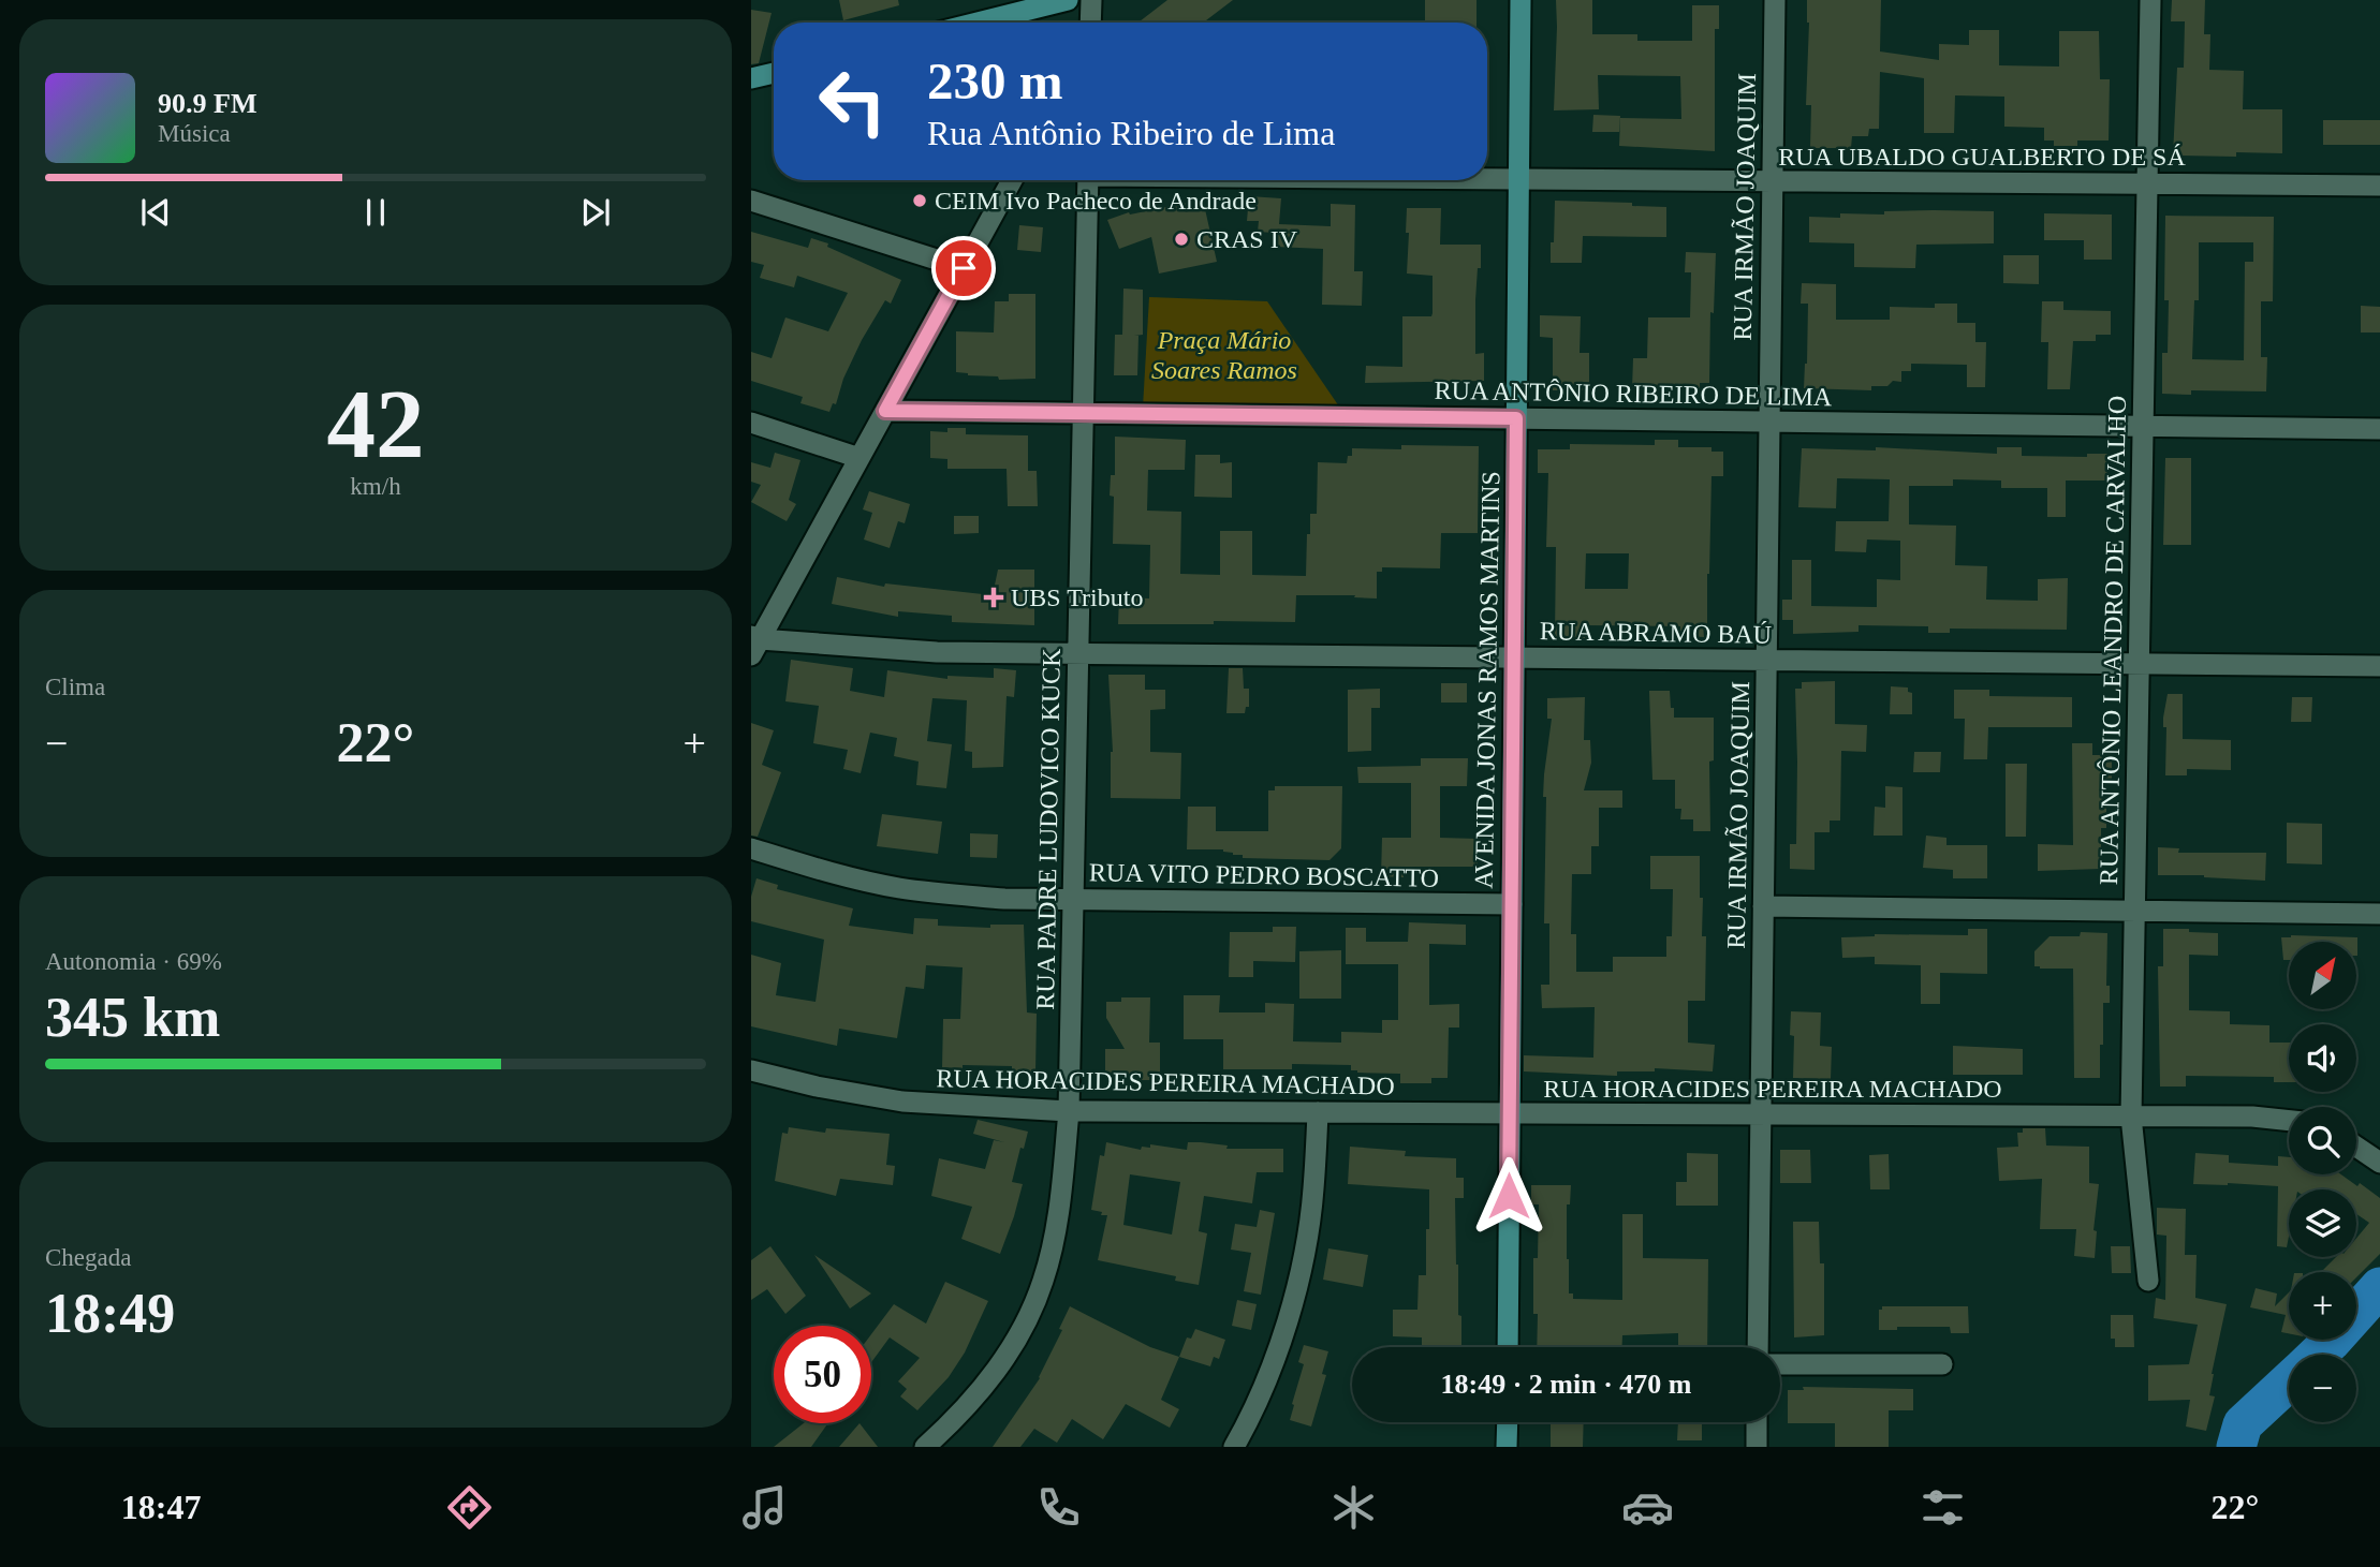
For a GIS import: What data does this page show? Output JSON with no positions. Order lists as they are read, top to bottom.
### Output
{
  "streets": {
    "main road": ["AVENIDA JONAS RAMOS MARTINS"],
    "street": [
      "RUA UBALDO GUALBERTO DE SÁ",
      "RUA IRMÃO JOAQUIM",
      "RUA ANTÔNIO RIBEIRO DE LIMA",
      "RUA ABRAMO BAÚ",
      "RUA ANTÔNIO LEANDRO DE CARVALHO",
      "RUA PADRE LUDOVICO KUCK",
      "RUA VITO PEDRO BOSCATTO",
      "RUA HORACIDES PEREIRA MACHADO"
    ]
  },
  "crossings": [
    ["RUA UBALDO GUALBERTO DE SÁ", "RUA IRMÃO JOAQUIM"],
    ["RUA UBALDO GUALBERTO DE SÁ", "RUA ANTÔNIO LEANDRO DE CARVALHO"],
    ["RUA UBALDO GUALBERTO DE SÁ", "AVENIDA JONAS RAMOS MARTINS"],
    ["RUA IRMÃO JOAQUIM", "RUA ANTÔNIO RIBEIRO DE LIMA"],
    ["RUA IRMÃO JOAQUIM", "RUA ABRAMO BAÚ"],
    ["RUA IRMÃO JOAQUIM", "RUA HORACIDES PEREIRA MACHADO"],
    ["RUA ANTÔNIO RIBEIRO DE LIMA", "RUA ANTÔNIO LEANDRO DE CARVALHO"],
    ["RUA ANTÔNIO RIBEIRO DE LIMA", "AVENIDA JONAS RAMOS MARTINS"],
    ["RUA ANTÔNIO RIBEIRO DE LIMA", "RUA PADRE LUDOVICO KUCK"],
    ["RUA ABRAMO BAÚ", "RUA ANTÔNIO LEANDRO DE CARVALHO"],
    ["RUA ABRAMO BAÚ", "AVENIDA JONAS RAMOS MARTINS"],
    ["RUA ABRAMO BAÚ", "RUA PADRE LUDOVICO KUCK"],
    ["RUA ANTÔNIO LEANDRO DE CARVALHO", "RUA HORACIDES PEREIRA MACHADO"],
    ["AVENIDA JONAS RAMOS MARTINS", "RUA VITO PEDRO BOSCATTO"],
    ["AVENIDA JONAS RAMOS MARTINS", "RUA HORACIDES PEREIRA MACHADO"],
    ["RUA PADRE LUDOVICO KUCK", "RUA VITO PEDRO BOSCATTO"],
    ["RUA PADRE LUDOVICO KUCK", "RUA HORACIDES PEREIRA MACHADO"]
  ],
  "parks": ["Praça Mário Soares Ramos"],
  "places": {
    "other": ["CEIM Ivo Pacheco de Andrade", "CRAS IV"],
    "health": ["UBS Tributo"]
  },
  "north": "top right",
  "page": {
    "turn": ["230 m", "Rua Antônio Ribeiro de Lima"],
    "song": ["90.9 FM", "Música"],
    "tile": [
      ["42", "km/h"],
      "Clima",
      ["Autonomia · 69%", "345 km"],
      ["Chegada", "18:49"]
    ],
    "heat": ["−", "22°", "+"],
    "map_buttons": ["+", "−"],
    "limit": "50",
    "trip": "18:49 · 2 min · 470 m",
    "tabs": ["18:47", "22°"]
  }
}
